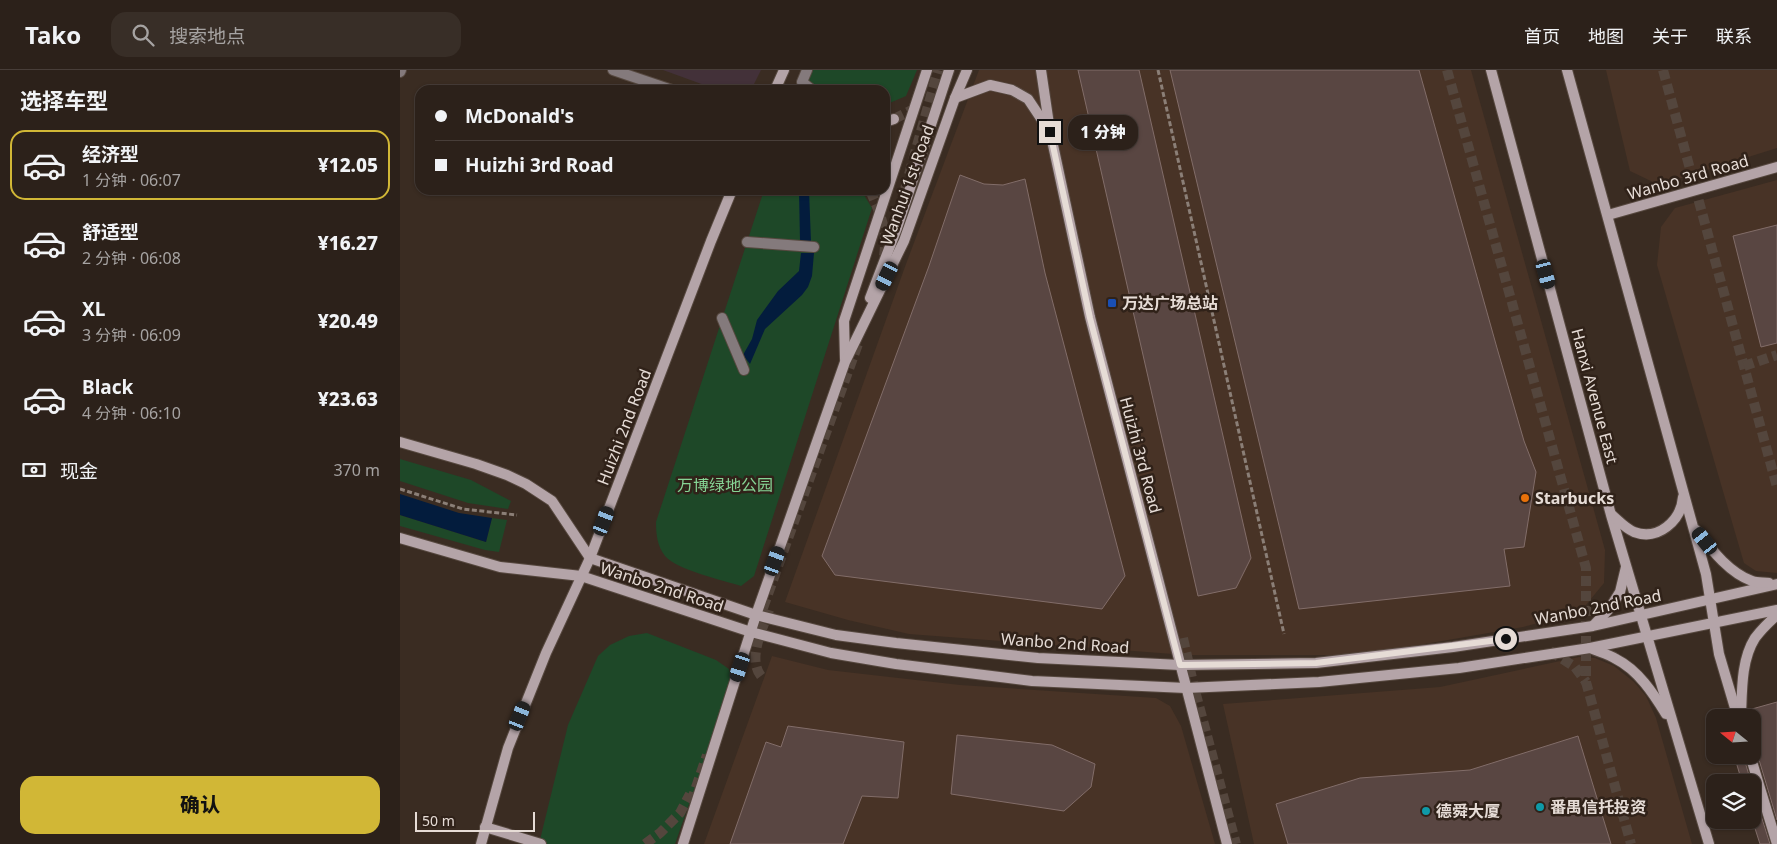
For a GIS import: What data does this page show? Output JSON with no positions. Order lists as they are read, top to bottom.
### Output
{
  "streets": {
    "street": [
      "Wanbo 3rd Road",
      "Wanhui 1st Road",
      "Hanxi Avenue East",
      "Huizhi 2nd Road",
      "Huizhi 3rd Road",
      "Wanbo 2nd Road"
    ]
  },
  "crossings": [
    ["Wanhui 1st Road", "Wanbo 2nd Road"],
    ["Hanxi Avenue East", "Wanbo 2nd Road"],
    ["Huizhi 2nd Road", "Wanbo 2nd Road"],
    ["Huizhi 3rd Road", "Wanbo 2nd Road"]
  ],
  "parks": ["万博绿地公园"],
  "places": {
    "transit": ["万达广场总站"],
    "other": ["Starbucks", "番禺信托投资", "德舜大厦"]
  },
  "scale_bar": "50 m",
  "north": "left",
  "page": {
    "header": "Tako",
    "search": "搜索地点",
    "nav": [
      "首页",
      "地图",
      "关于",
      "联系"
    ],
    "heading": "选择车型",
    "banner": ["McDonald's", "Huizhi 3rd Road"],
    "bubble": "1 分钟",
    "list": [
      {
        "name": "经济型",
        "note": "1 分钟 · 06:07",
        "value": "¥12.05"
      },
      {
        "name": "舒适型",
        "note": "2 分钟 · 06:08",
        "value": "¥16.27"
      },
      {
        "name": "XL",
        "note": "3 分钟 · 06:09",
        "value": "¥20.49"
      },
      {
        "name": "Black",
        "note": "4 分钟 · 06:10",
        "value": "¥23.63"
      }
    ],
    "pay": ["现金", "370 m"],
    "buttons": "确认",
    "scale": "50 m"
  }
}
